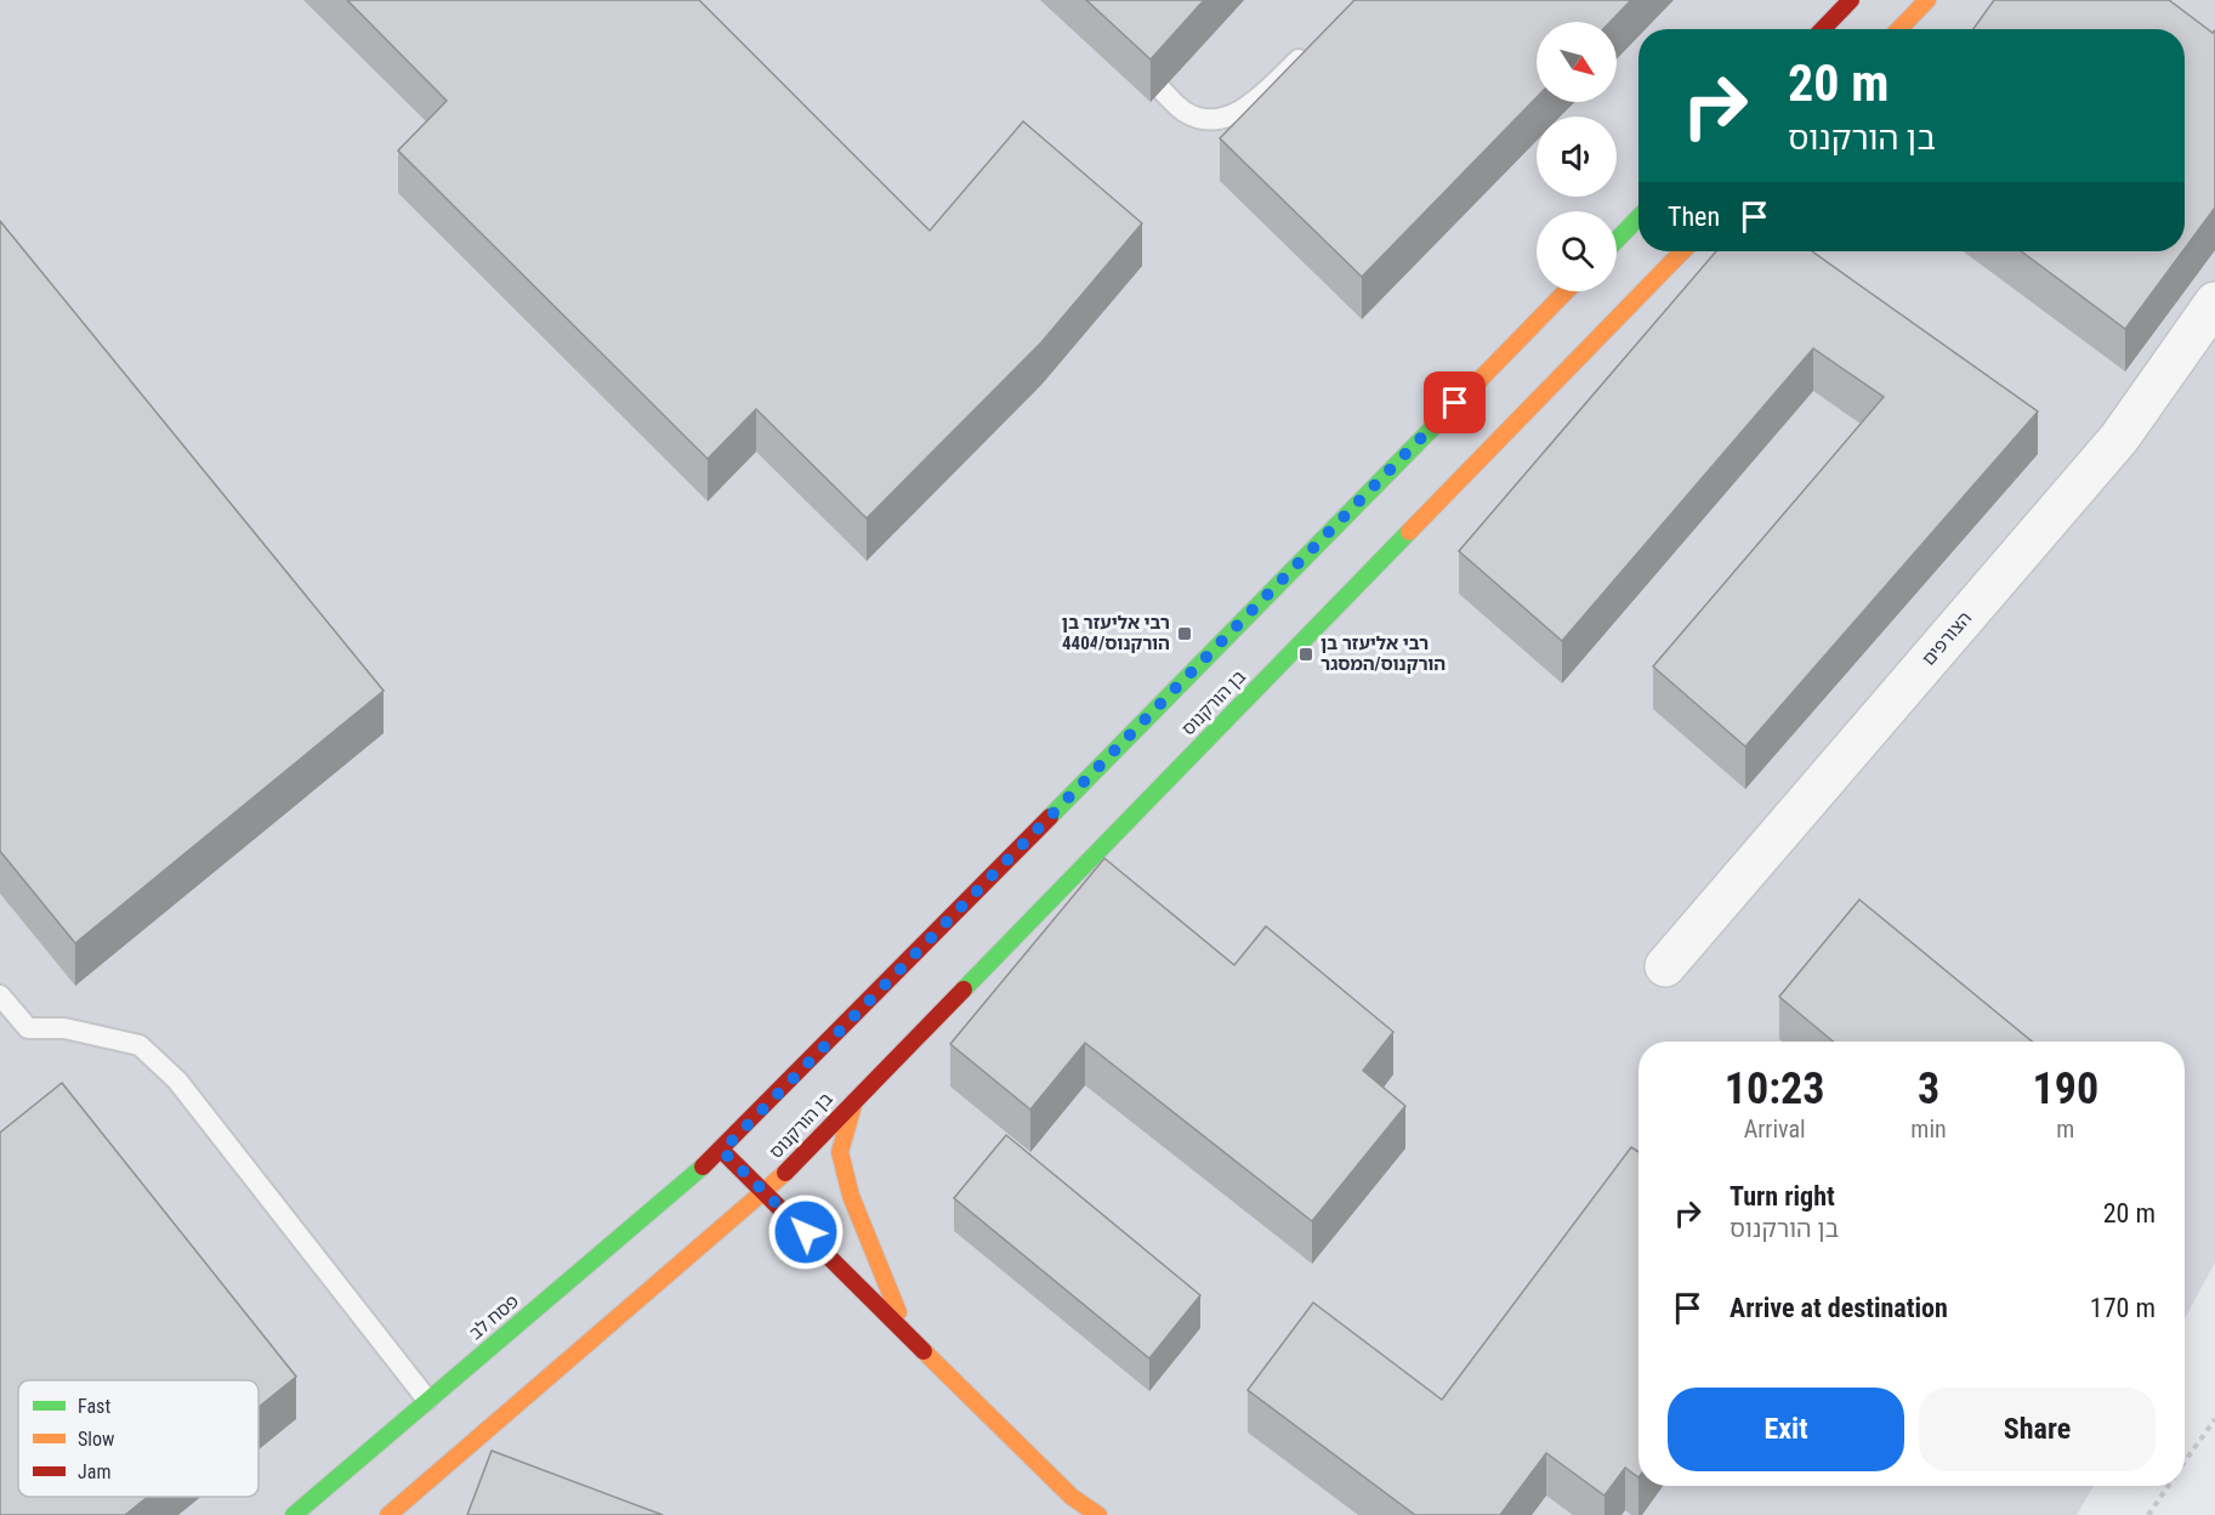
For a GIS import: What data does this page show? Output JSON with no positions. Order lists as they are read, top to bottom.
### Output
{
  "streets": {
    "street": ["הצורפים", "בן הורקנוס", "פסח לב"]
  },
  "crossings": [
    ["בן הורקנוס", "פסח לב"]
  ],
  "places": {
    "transit": ["רבי אליעזר בן הורקנוס/4404", "רבי אליעזר בן הורקנוס/המסגר"]
  },
  "legend": ["Fast", "Slow", "Jam"],
  "north": "bottom right",
  "page": {
    "turn": ["20 m", "בן הורקנוס"],
    "then": "Then",
    "eta": [
      "10:23",
      "Arrival",
      "3",
      "min",
      "190",
      "m"
    ],
    "list": [
      {
        "name": "Turn right",
        "note": "בן הורקנוס",
        "value": "20 m"
      },
      {
        "name": "Arrive at destination",
        "value": "170 m"
      }
    ],
    "buttons": ["Exit", "Share"]
  }
}
